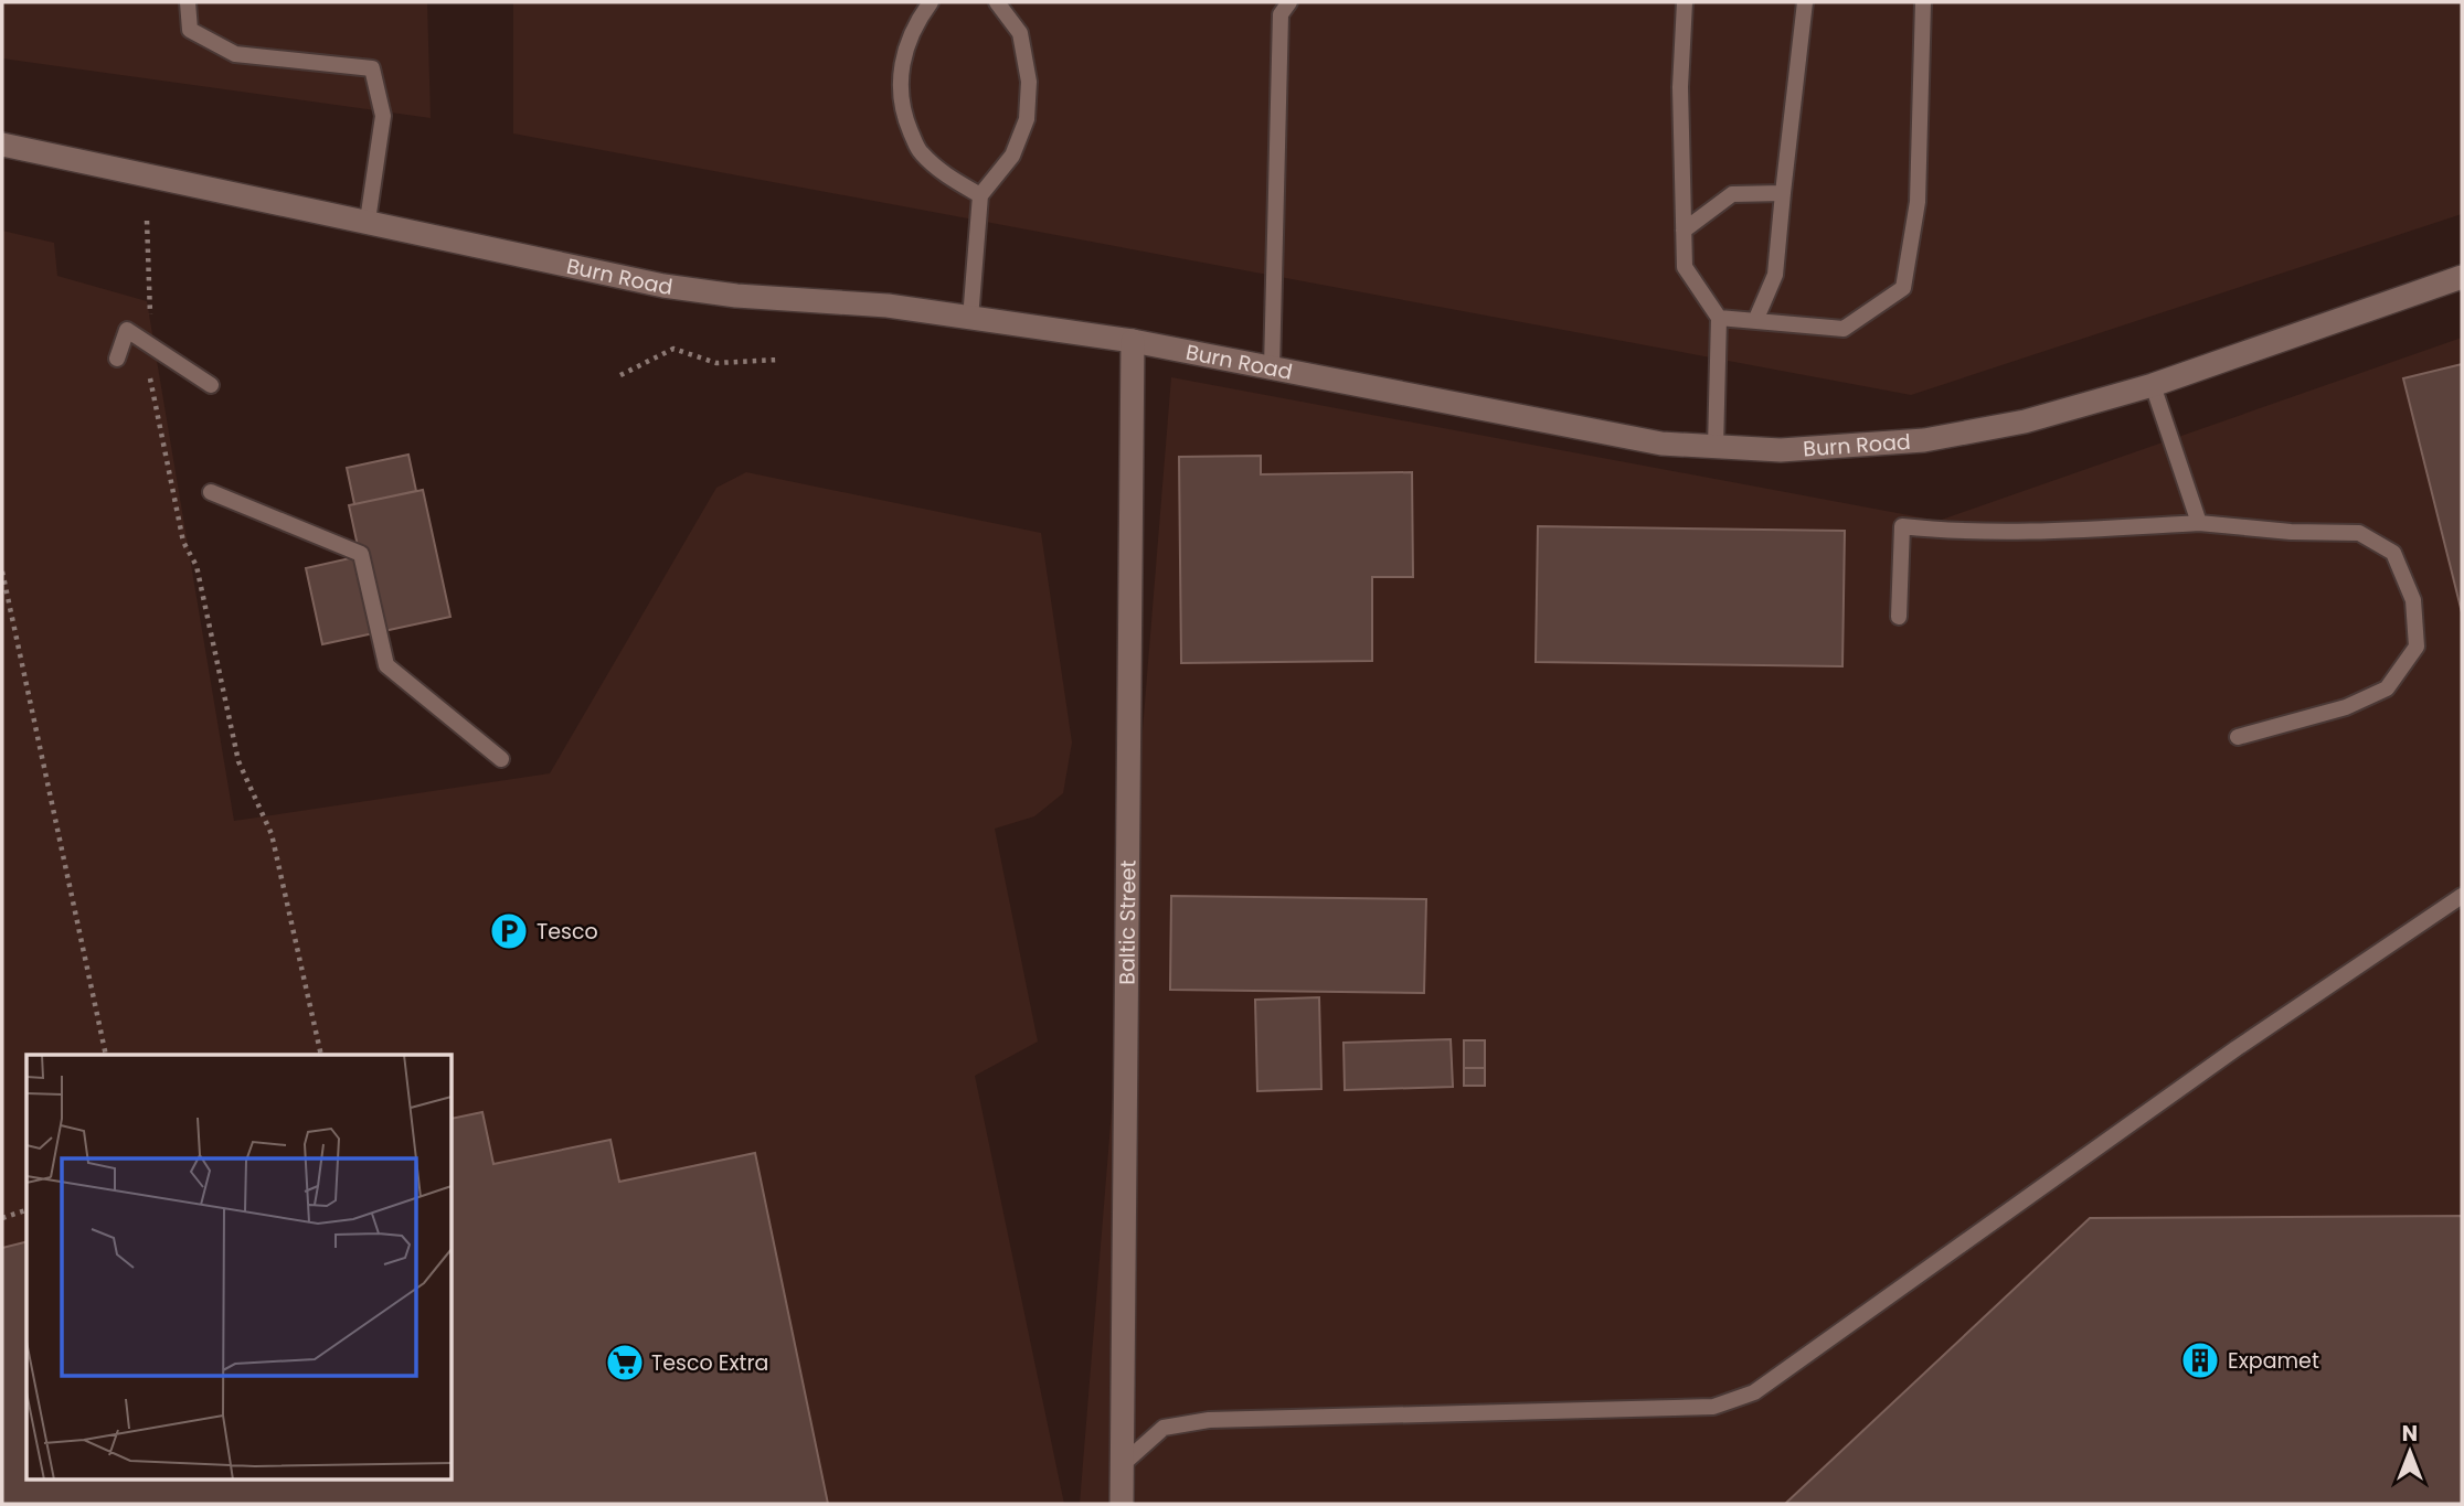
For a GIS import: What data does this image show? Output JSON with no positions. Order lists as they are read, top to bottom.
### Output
{
  "streets": {
    "street": ["Burn Road", "Baltic Street"]
  },
  "crossings": [
    ["Burn Road", "Baltic Street"]
  ],
  "places": {
    "parking": ["Tesco"],
    "building": ["Expamet"],
    "supermarket": ["Tesco Extra"]
  },
  "north": "top"
}
